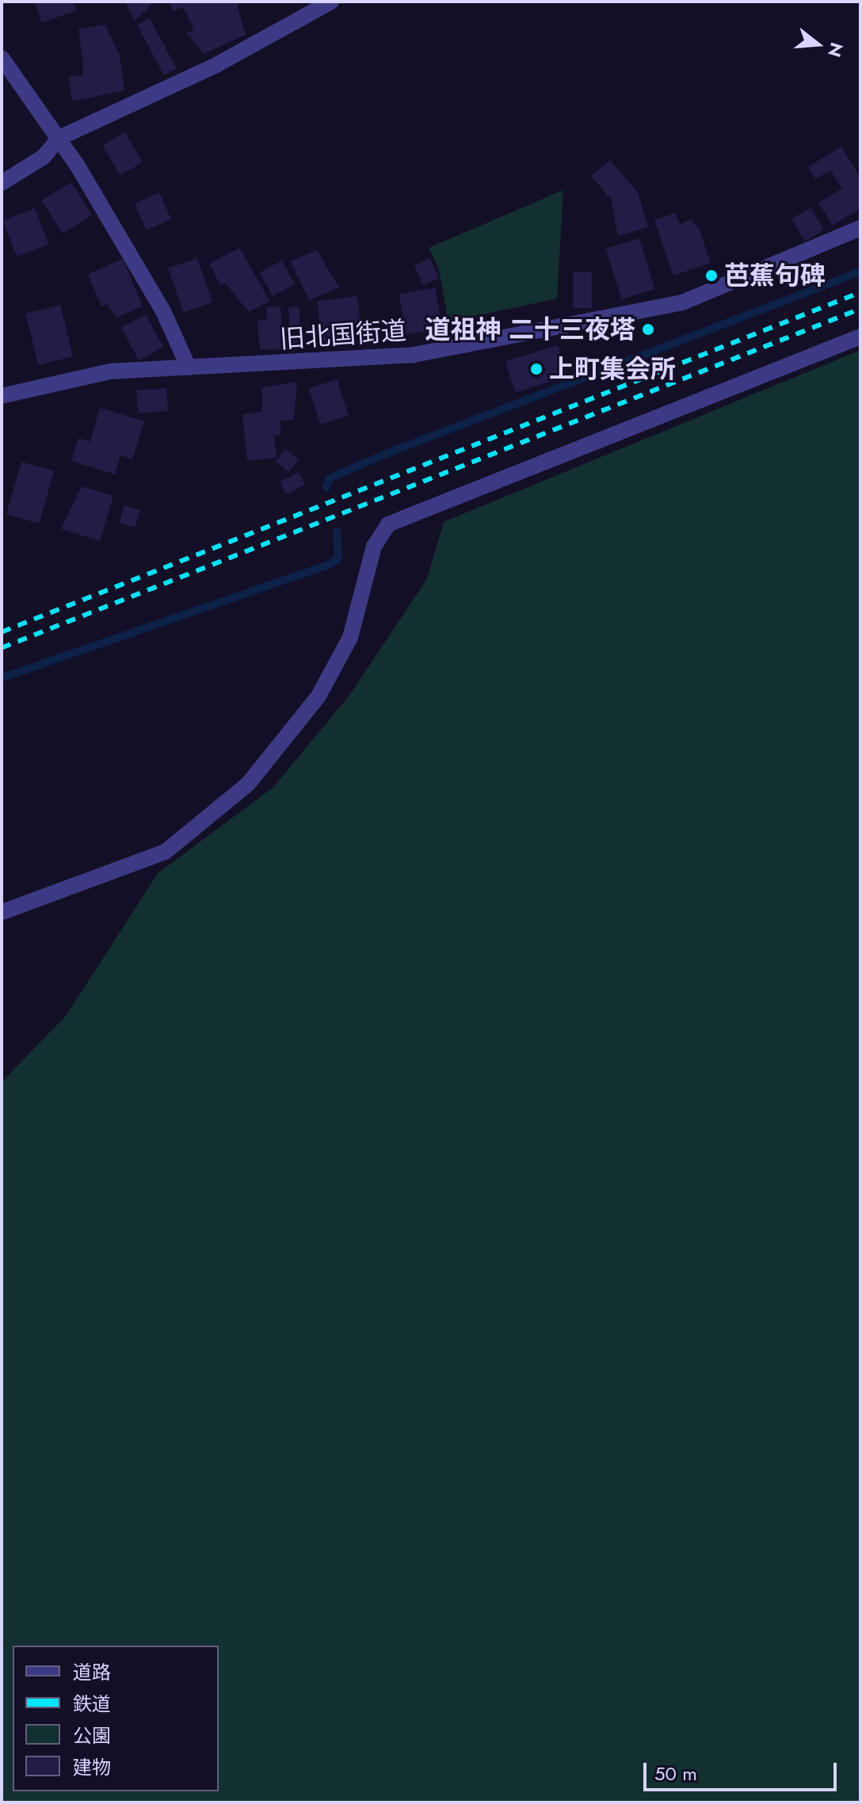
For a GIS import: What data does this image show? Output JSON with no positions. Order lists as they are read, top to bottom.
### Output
{
  "streets": {
    "street": ["旧北国街道"]
  },
  "places": ["芭蕉句碑", "道祖神 二十三夜塔", "上町集会所"],
  "legend": [
    "道路",
    "鉄道",
    "公園",
    "建物"
  ],
  "scale_bar": "50 m",
  "north": "right"
}
